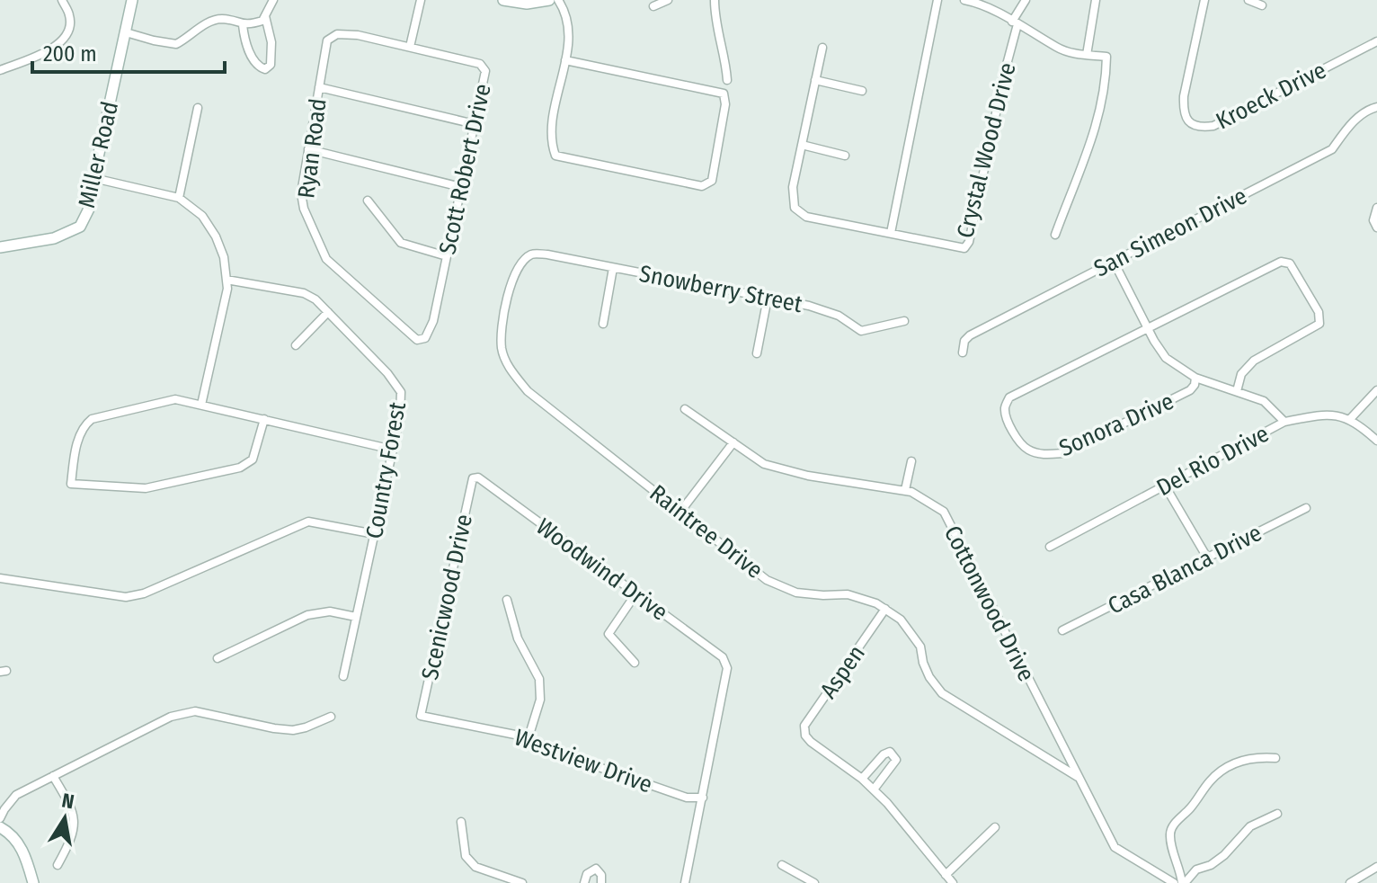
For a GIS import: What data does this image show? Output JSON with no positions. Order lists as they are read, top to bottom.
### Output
{
  "streets": {
    "street": [
      "Kroeck Drive",
      "Ryan Road",
      "Crystal Wood Drive",
      "Miller Road",
      "Scott Robert Drive",
      "San Simeon Drive",
      "Snowberry Street",
      "Sonora Drive",
      "Del Rio Drive",
      "Country Forest",
      "Raintree Drive",
      "Woodwind Drive",
      "Casa Blanca Drive",
      "Scenicwood Drive",
      "Cottonwood Drive",
      "Aspen",
      "Westview Drive"
    ]
  },
  "crossings": [
    ["Ryan Road", "Scott Robert Drive"],
    ["Snowberry Street", "Raintree Drive"],
    ["Raintree Drive", "Cottonwood Drive"],
    ["Raintree Drive", "Aspen"],
    ["Woodwind Drive", "Scenicwood Drive"],
    ["Woodwind Drive", "Westview Drive"],
    ["Scenicwood Drive", "Westview Drive"]
  ],
  "scale_bar": "200 m",
  "north": "top"
}
